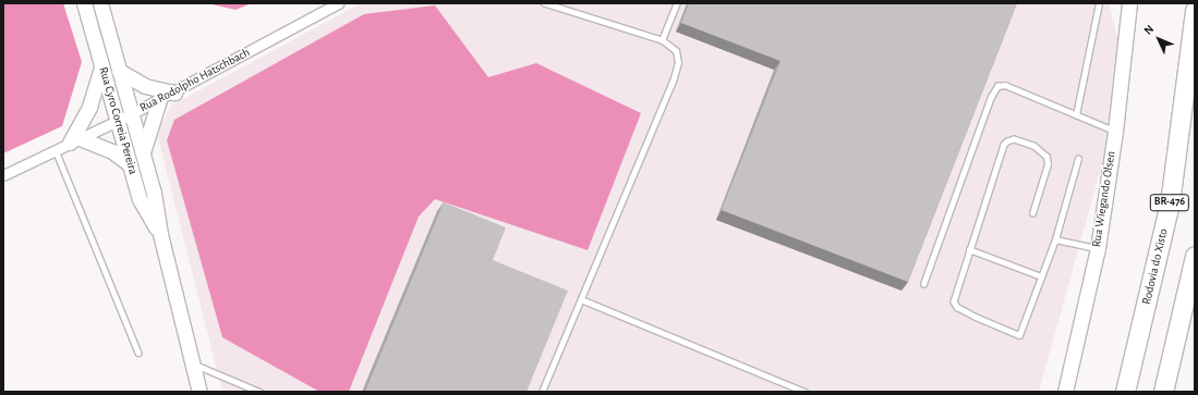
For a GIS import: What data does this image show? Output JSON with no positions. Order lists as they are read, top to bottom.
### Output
{
  "streets": {
    "highway": ["BR-476", "Rodovia do Xisto"],
    "street": ["Rua Rodolpho Hatschbach", "Rua Cyro Correia Pereira", "Rua Wiegando Olsen"]
  },
  "crossings": [
    ["Rua Rodolpho Hatschbach", "Rua Cyro Correia Pereira"]
  ],
  "north": "top left"
}
